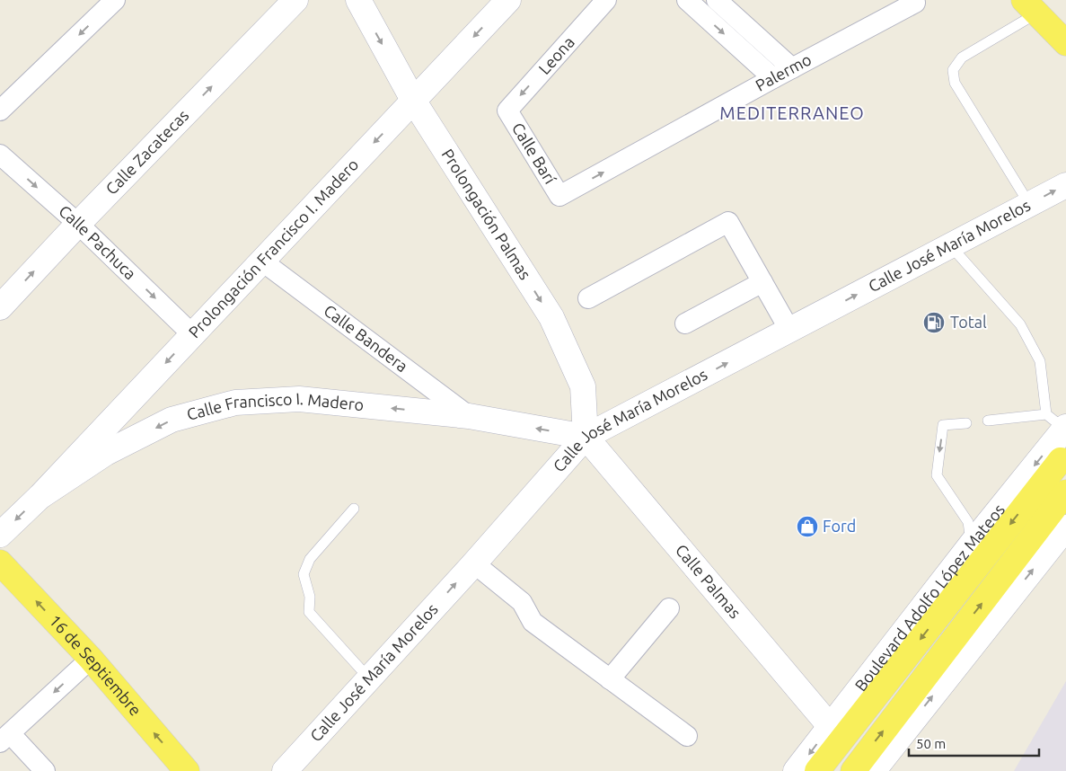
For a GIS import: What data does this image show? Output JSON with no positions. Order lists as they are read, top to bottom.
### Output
{
  "streets": {
    "main road": [
      "Calle Zacatecas",
      "Prolongación Palmas",
      "Calle José María Morelos",
      "Prolongación Francisco I. Madero",
      "Calle Francisco I. Madero",
      "Calle Palmas",
      "Boulevard Adolfo López Mateos",
      "16 de Septiembre"
    ],
    "street": [
      "Leona",
      "Palermo",
      "Calle Barí",
      "Calle Pachuca",
      "Calle Bandera"
    ]
  },
  "crossings": [
    ["Leona", "Calle Barí"],
    ["Palermo", "Calle Barí"],
    ["Calle Zacatecas", "Calle Pachuca"],
    ["Prolongación Palmas", "Calle José María Morelos"],
    ["Prolongación Palmas", "Prolongación Francisco I. Madero"],
    ["Prolongación Palmas", "Calle Francisco I. Madero"],
    ["Prolongación Palmas", "Calle Palmas"],
    ["Calle Pachuca", "Prolongación Francisco I. Madero"],
    ["Calle José María Morelos", "Calle Francisco I. Madero"],
    ["Calle José María Morelos", "Calle Palmas"],
    ["Prolongación Francisco I. Madero", "Calle Bandera"],
    ["Prolongación Francisco I. Madero", "Calle Francisco I. Madero"],
    ["Calle Bandera", "Calle Francisco I. Madero"],
    ["Calle Francisco I. Madero", "Calle Palmas"],
    ["Calle Palmas", "Boulevard Adolfo López Mateos"]
  ],
  "one_way": [
    "Leona",
    "Calle Zacatecas",
    "Prolongación Palmas",
    "Calle Pachuca",
    "Calle José María Morelos",
    "Prolongación Francisco I. Madero",
    "Calle Francisco I. Madero",
    "16 de Septiembre"
  ],
  "districts": ["MEDITERRANEO"],
  "places": {
    "fuel station": ["Total"],
    "shop": ["Ford"]
  },
  "scale_bar": "50 m"
}
